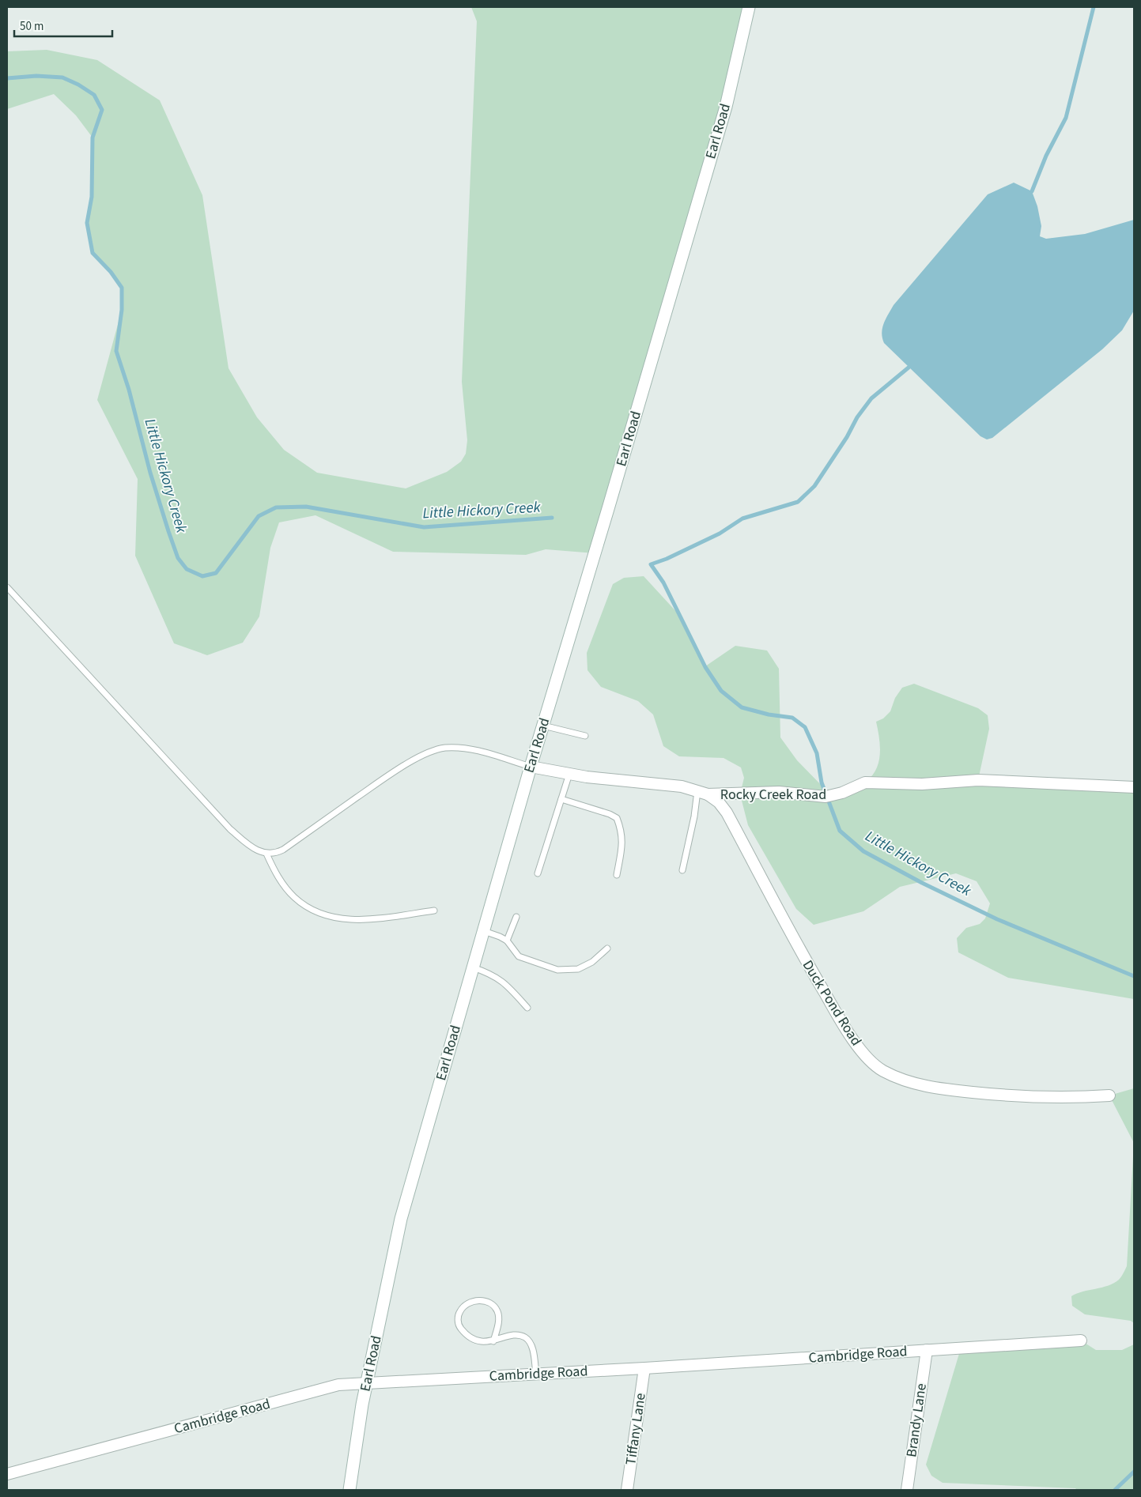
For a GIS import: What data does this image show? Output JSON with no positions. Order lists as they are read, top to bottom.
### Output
{
  "streets": {
    "main road": ["Earl Road"],
    "street": [
      "Rocky Creek Road",
      "Duck Pond Road",
      "Cambridge Road",
      "Brandy Lane",
      "Tiffany Lane"
    ]
  },
  "crossings": [
    ["Earl Road", "Rocky Creek Road"],
    ["Earl Road", "Cambridge Road"],
    ["Rocky Creek Road", "Duck Pond Road"],
    ["Cambridge Road", "Brandy Lane"],
    ["Cambridge Road", "Tiffany Lane"]
  ],
  "water": ["Little Hickory Creek"],
  "scale_bar": "50 m"
}
